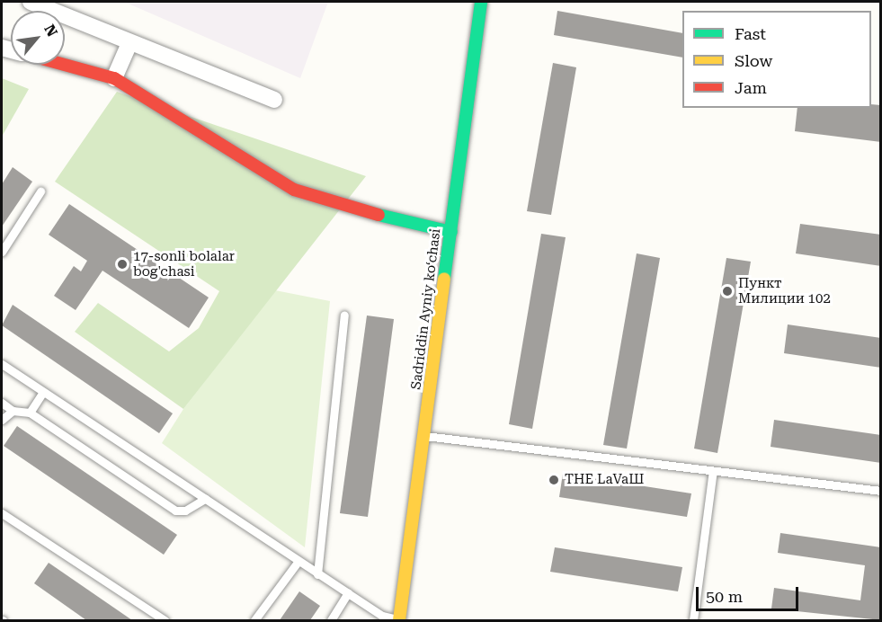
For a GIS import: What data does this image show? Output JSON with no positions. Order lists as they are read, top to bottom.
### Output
{
  "streets": {
    "street": ["Sadriddin Ayniy ko‘chasi"]
  },
  "places": ["17-sonli bolalar bog'chasi", "Пункт Милиции 102", "THE LaVaШ"],
  "legend": ["Fast", "Slow", "Jam"],
  "scale_bar": "50 m",
  "north": "top right"
}
